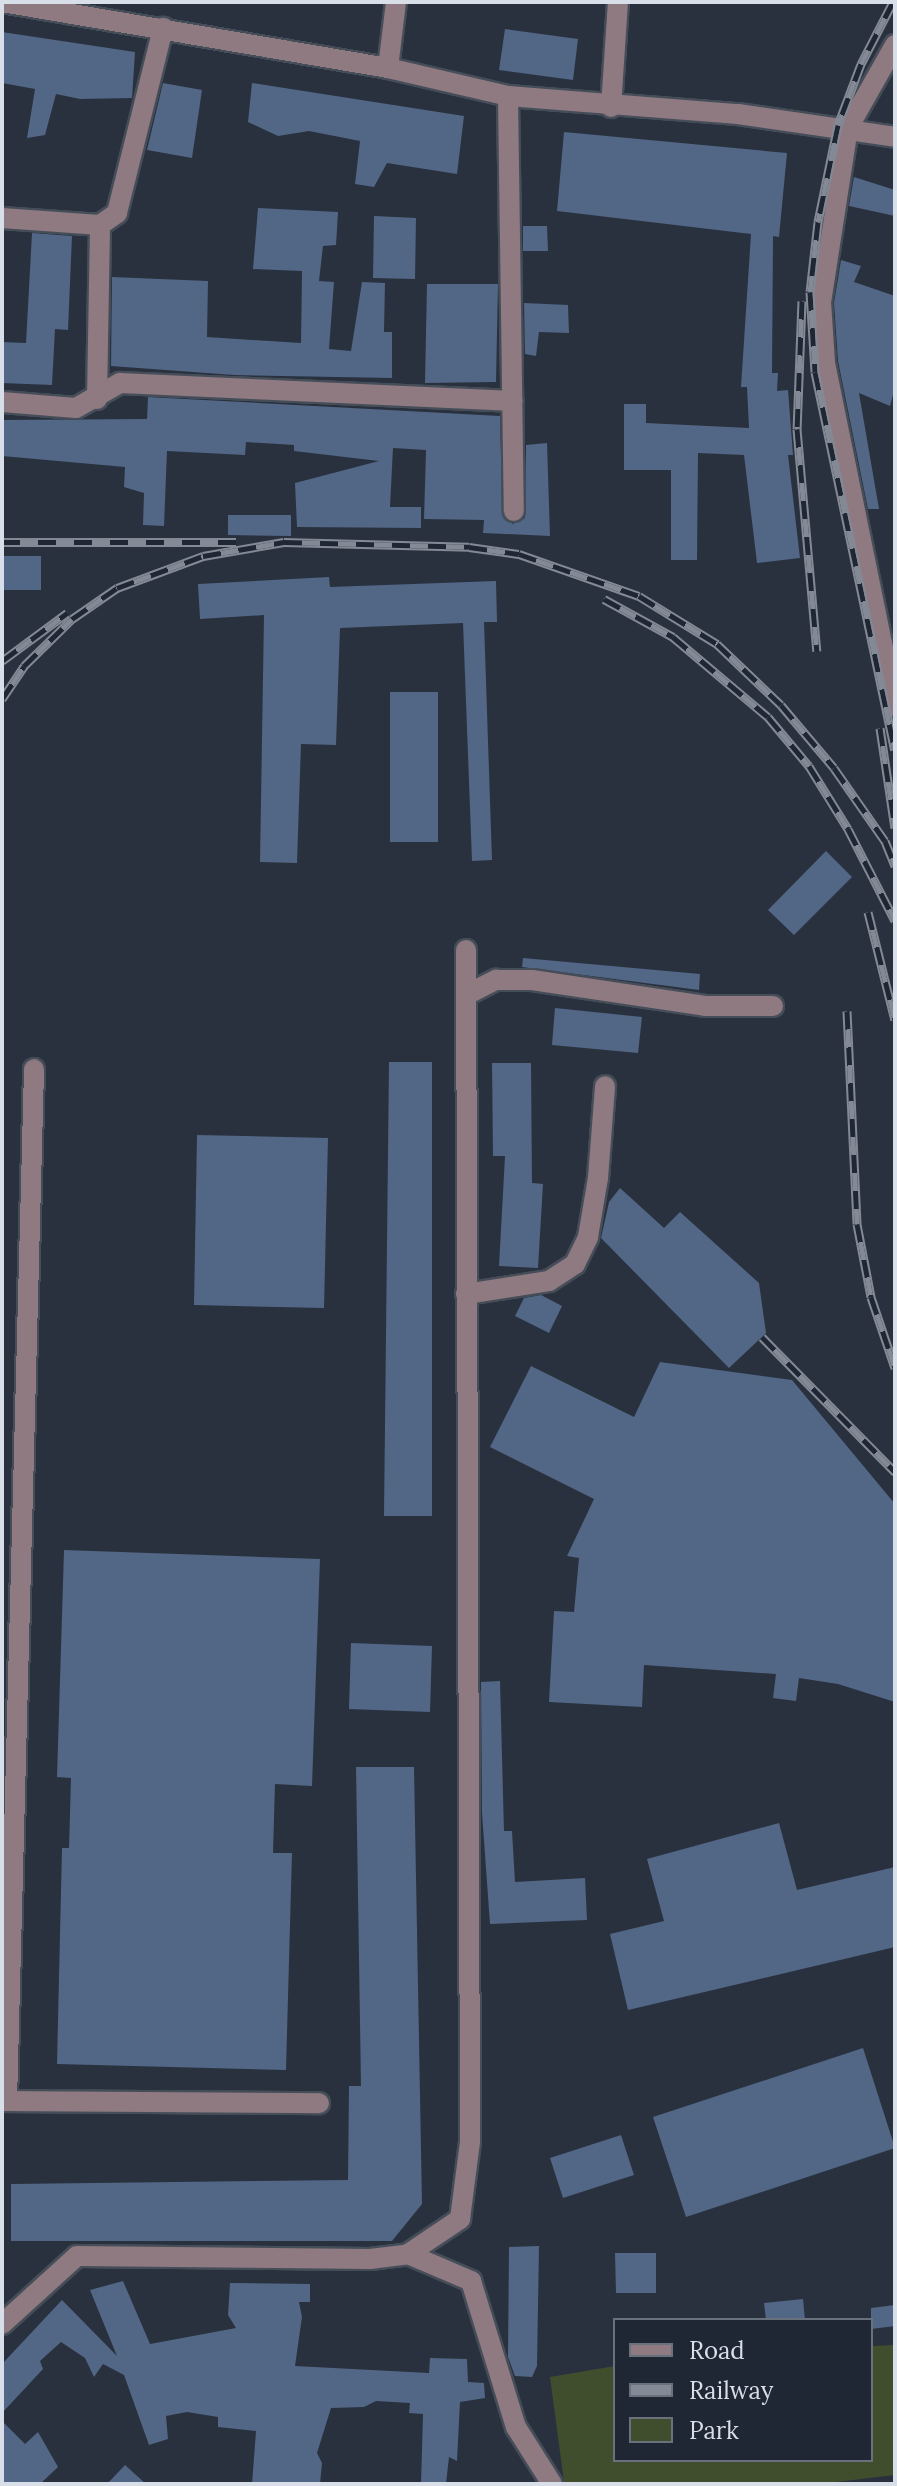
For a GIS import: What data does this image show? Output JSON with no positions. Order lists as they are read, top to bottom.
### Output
{
  "legend": ["Road", "Railway", "Park"]
}
